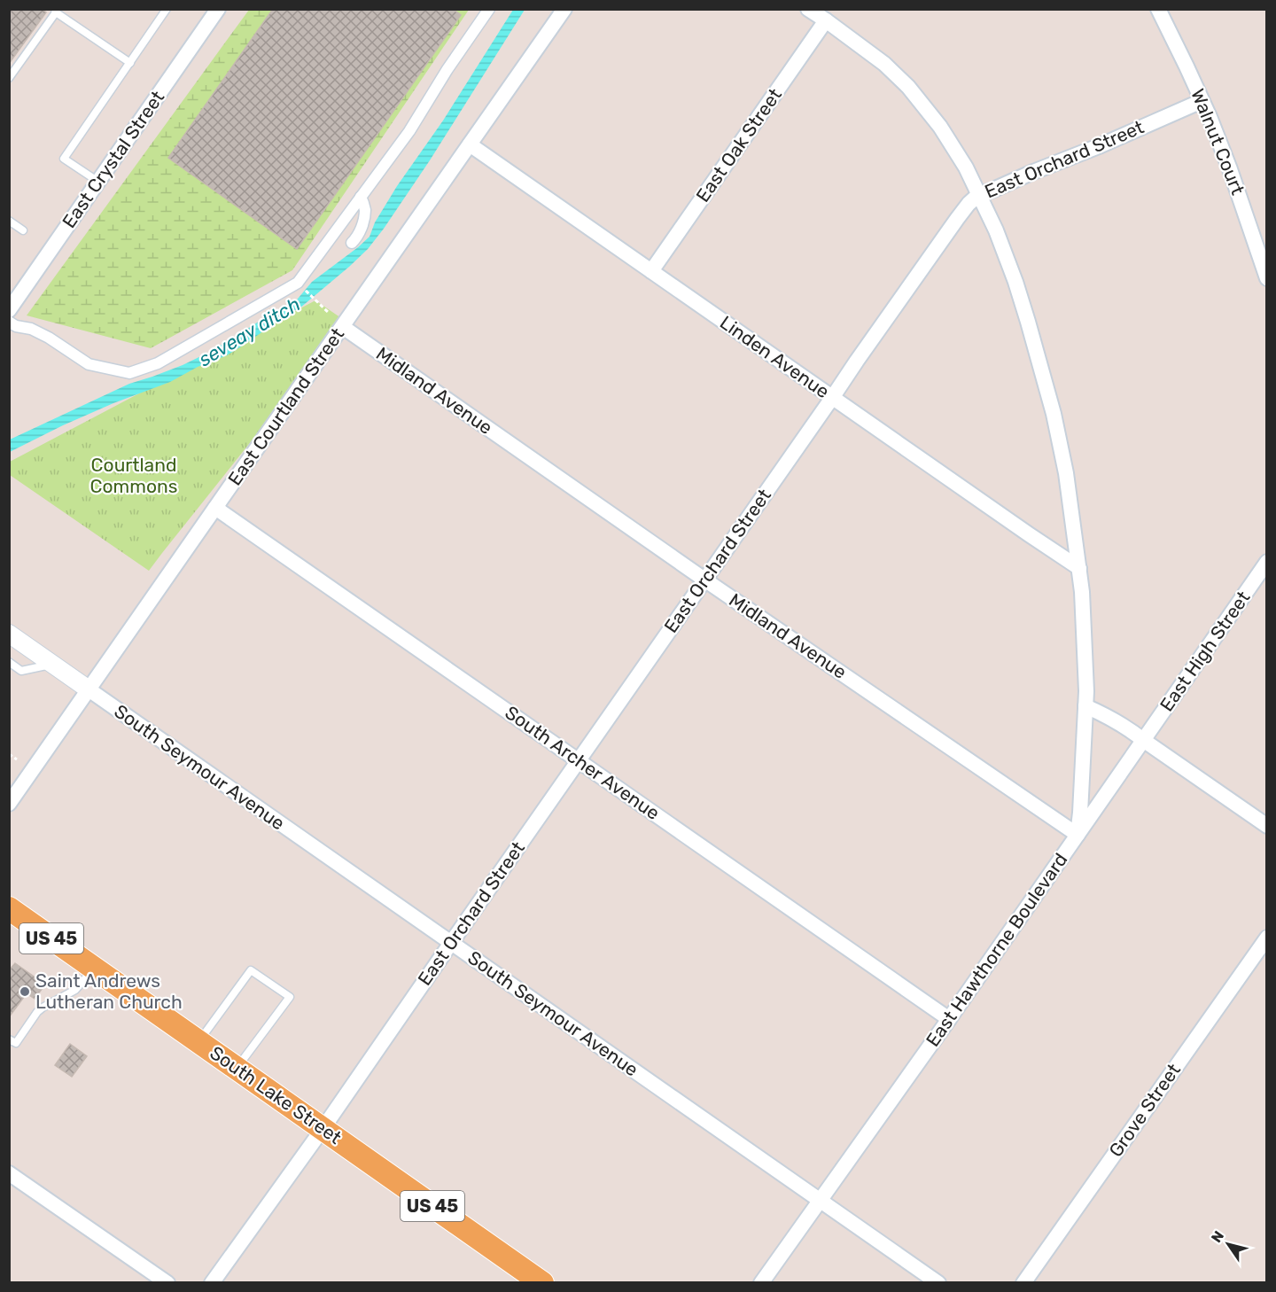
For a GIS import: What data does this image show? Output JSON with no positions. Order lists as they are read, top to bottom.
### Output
{
  "streets": {
    "main road": ["US 45", "South Lake Street"],
    "street": [
      "Walnut Court",
      "East Oak Street",
      "East Crystal Street",
      "East Orchard Street",
      "Linden Avenue",
      "Midland Avenue",
      "East Courtland Street",
      "East High Street",
      "South Archer Avenue",
      "South Seymour Avenue",
      "East Hawthorne Boulevard",
      "Grove Street"
    ]
  },
  "crossings": [
    ["Walnut Court", "East Orchard Street"],
    ["East Oak Street", "Linden Avenue"],
    ["East Oak Street", "East Hawthorne Boulevard"],
    ["East Orchard Street", "Linden Avenue"],
    ["East Orchard Street", "Midland Avenue"],
    ["East Orchard Street", "South Archer Avenue"],
    ["East Orchard Street", "South Seymour Avenue"],
    ["East Orchard Street", "East Hawthorne Boulevard"],
    ["East Orchard Street", "South Lake Street"],
    ["Linden Avenue", "East Courtland Street"],
    ["Linden Avenue", "East Hawthorne Boulevard"],
    ["Midland Avenue", "East Courtland Street"],
    ["Midland Avenue", "East High Street"],
    ["Midland Avenue", "East Hawthorne Boulevard"],
    ["East Courtland Street", "South Archer Avenue"],
    ["East Courtland Street", "South Seymour Avenue"],
    ["East High Street", "East Hawthorne Boulevard"],
    ["South Archer Avenue", "East Hawthorne Boulevard"],
    ["South Seymour Avenue", "East Hawthorne Boulevard"]
  ],
  "water": ["seveay ditch"],
  "parks": ["Courtland Commons"],
  "places": ["Saint Andrews Lutheran Church"],
  "north": "top left"
}
